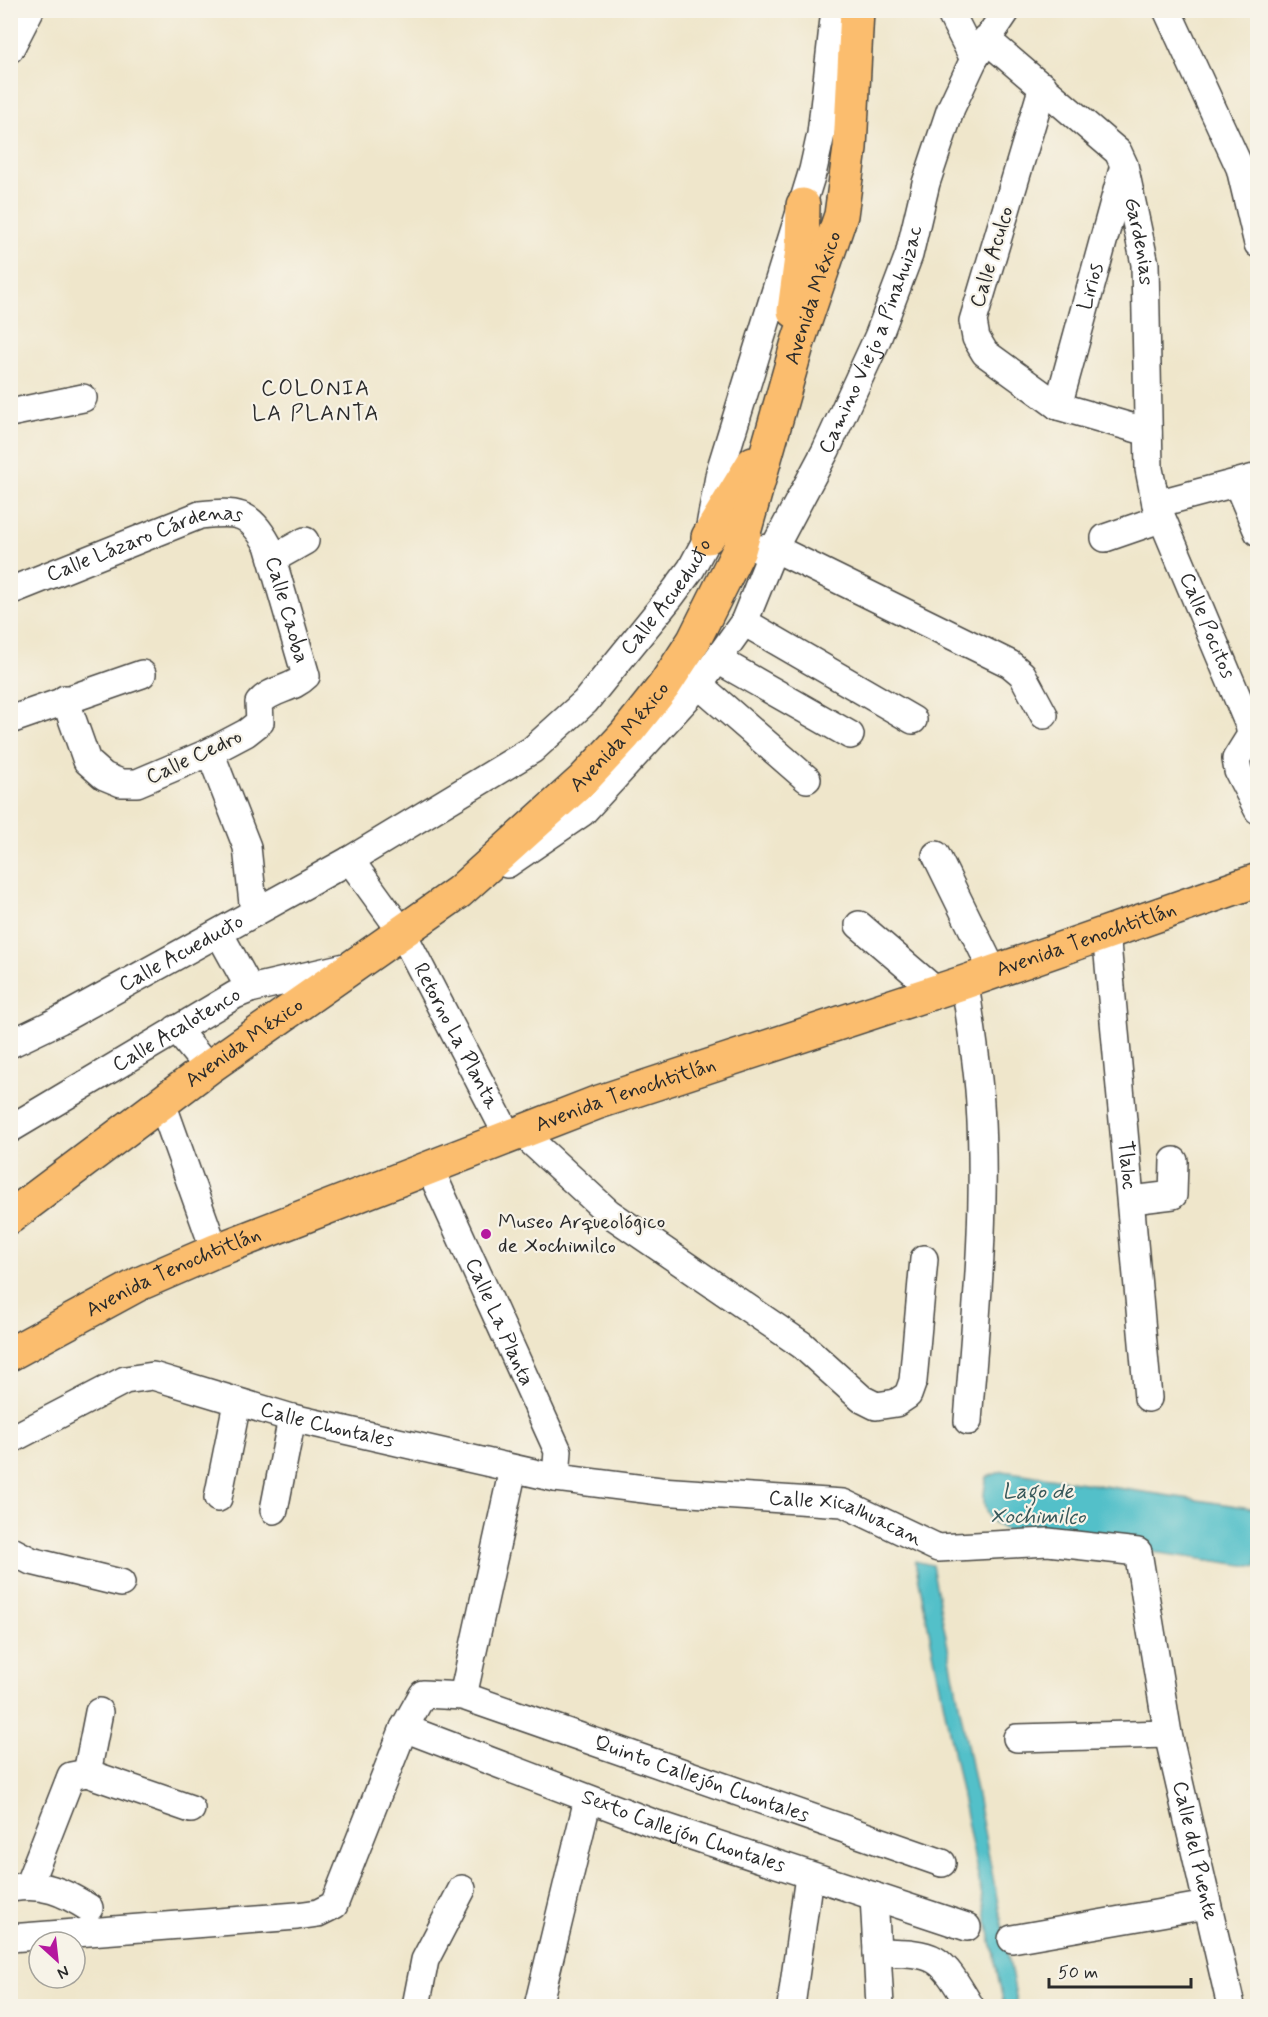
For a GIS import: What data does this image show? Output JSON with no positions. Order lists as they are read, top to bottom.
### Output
{
  "streets": {
    "main road": ["Avenida México", "Avenida Tenochtitlán"],
    "street": [
      "Gardenias",
      "Calle Aculco",
      "Lirios",
      "Camino Viejo a Pinahuizac",
      "Calle Lázaro Cárdenas",
      "Calle Acueducto",
      "Calle Caoba",
      "Calle Pocitos",
      "Calle Cedro",
      "Calle Acalotenco",
      "Retorno La Planta",
      "Tlaloc",
      "Calle La Planta",
      "Calle Chontales",
      "Calle Xicalhuacan",
      "Quinto Callejón Chontales",
      "Sexto Callejón Chontales",
      "Calle del Puente"
    ]
  },
  "crossings": [
    ["Gardenias", "Calle Aculco"],
    ["Gardenias", "Lirios"],
    ["Gardenias", "Camino Viejo a Pinahuizac"],
    ["Gardenias", "Calle Pocitos"],
    ["Calle Aculco", "Lirios"],
    ["Avenida México", "Camino Viejo a Pinahuizac"],
    ["Avenida México", "Calle Acalotenco"],
    ["Avenida México", "Retorno La Planta"],
    ["Calle Lázaro Cárdenas", "Calle Caoba"],
    ["Calle Caoba", "Calle Cedro"],
    ["Avenida Tenochtitlán", "Retorno La Planta"],
    ["Avenida Tenochtitlán", "Tlaloc"],
    ["Avenida Tenochtitlán", "Calle La Planta"],
    ["Calle La Planta", "Calle Chontales"],
    ["Calle Chontales", "Calle Xicalhuacan"],
    ["Calle Xicalhuacan", "Calle del Puente"],
    ["Quinto Callejón Chontales", "Sexto Callejón Chontales"]
  ],
  "districts": ["COLONIA LA PLANTA"],
  "water": ["Lago de Xochimilco"],
  "places": ["Museo Arqueológico de Xochimilco"],
  "scale_bar": "50 m",
  "north": "bottom right"
}
